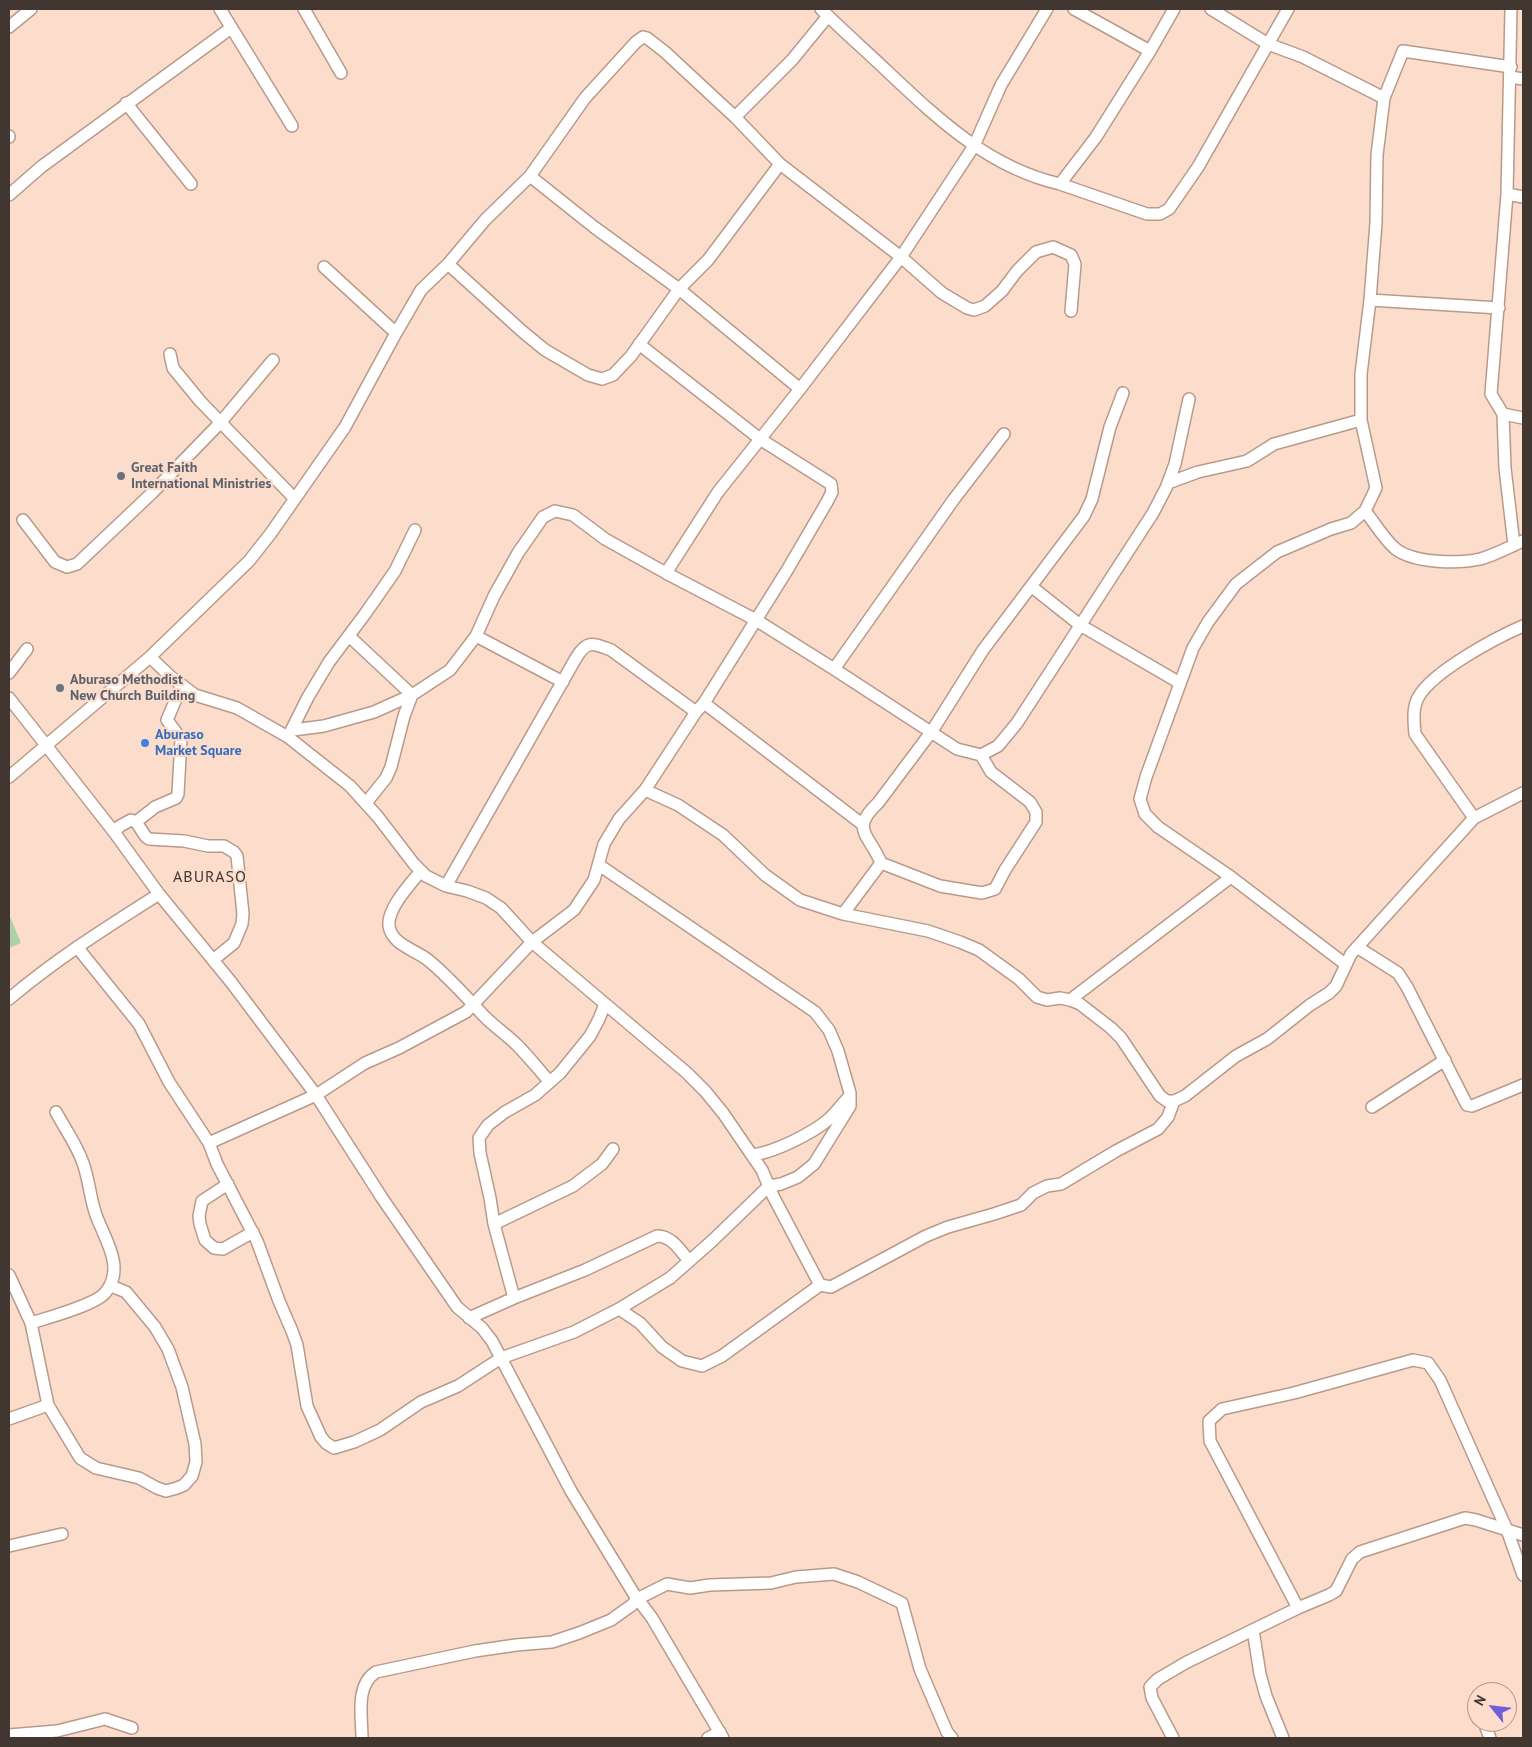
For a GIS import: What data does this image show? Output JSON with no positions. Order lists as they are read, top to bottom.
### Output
{
  "districts": ["ABURASO"],
  "places": ["Great Faith International Ministries", "Aburaso Methodist New Church Building", "Aburaso Market Square"],
  "north": "top left"
}
